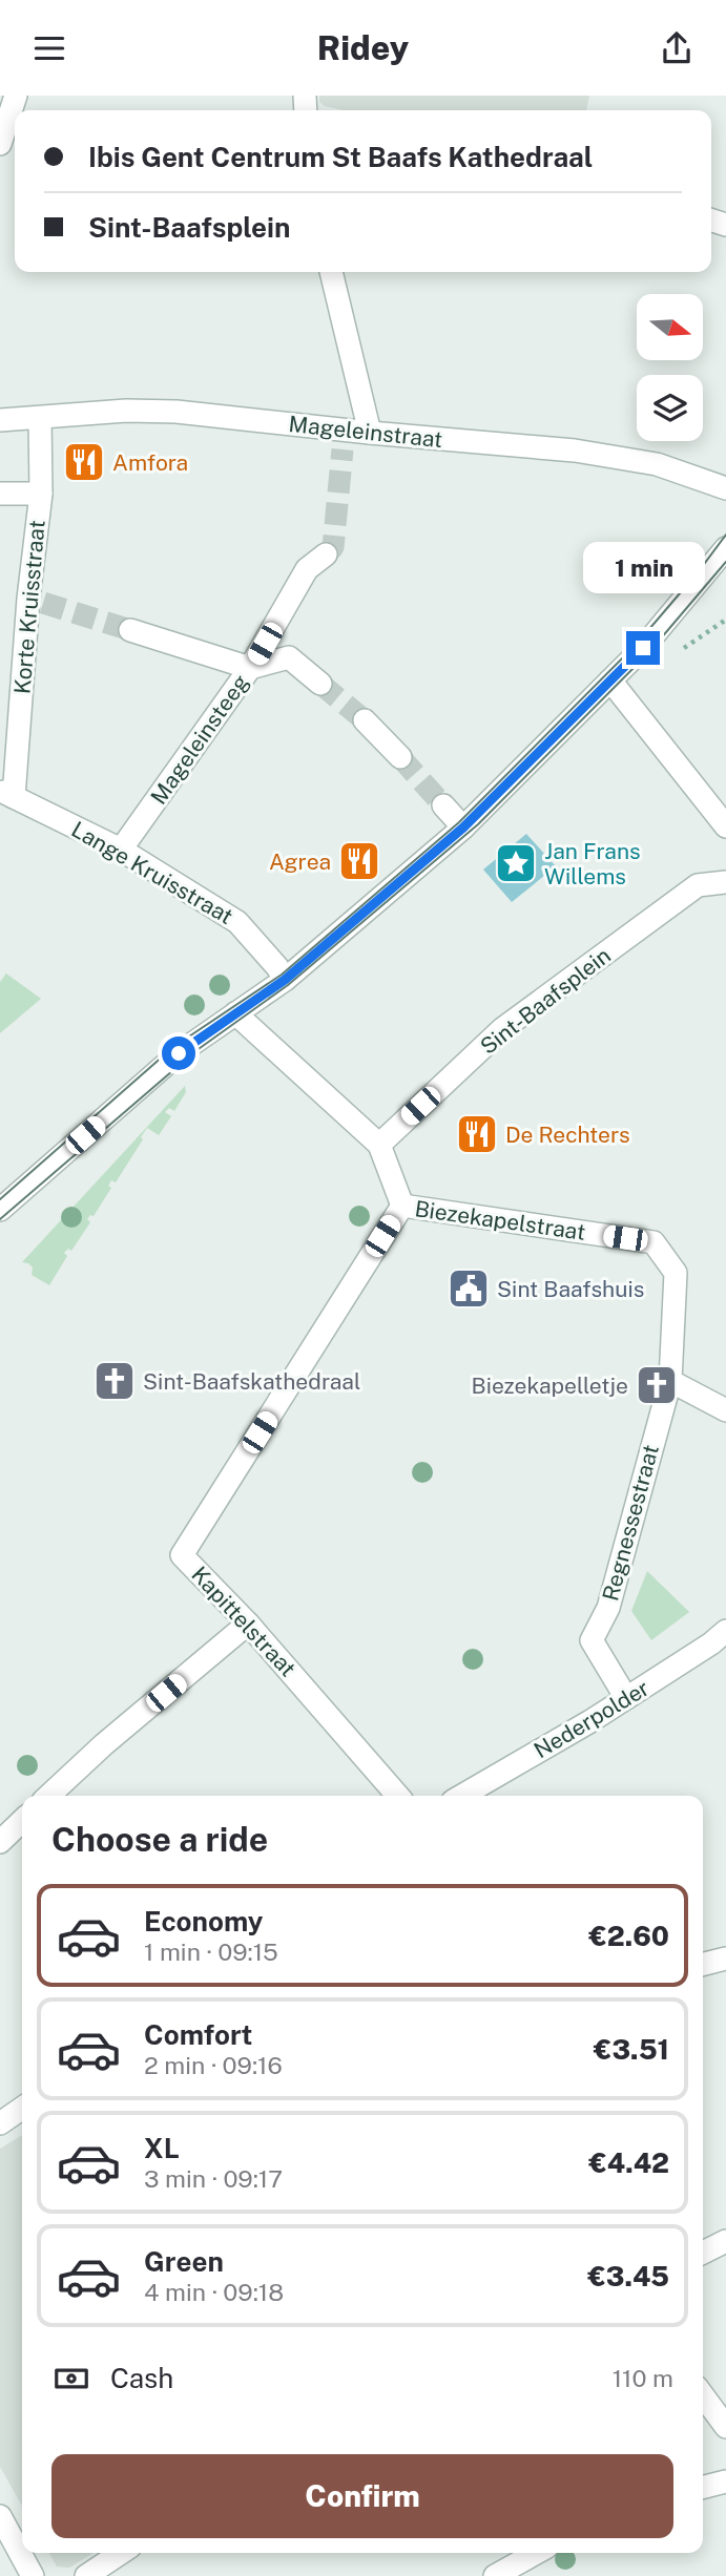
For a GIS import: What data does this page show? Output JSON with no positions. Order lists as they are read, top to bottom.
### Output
{
  "streets": {
    "street": [
      "Mageleinstraat",
      "Korte Kruisstraat",
      "Mageleinsteeg",
      "Lange Kruisstraat",
      "Sint-Baafsplein",
      "Biezekapelstraat",
      "Regnessestraat",
      "Kapittelstraat",
      "Nederpolder"
    ]
  },
  "crossings": [
    ["Mageleinstraat", "Korte Kruisstraat"],
    ["Korte Kruisstraat", "Lange Kruisstraat"],
    ["Mageleinsteeg", "Lange Kruisstraat"],
    ["Biezekapelstraat", "Regnessestraat"],
    ["Biezekapelstraat", "Kapittelstraat"],
    ["Regnessestraat", "Nederpolder"]
  ],
  "places": {
    "restaurant": ["Amfora", "Agrea", "De Rechters"],
    "place": ["Jan Frans Willems"],
    "public building": ["Sint Baafshuis"],
    "church": ["Sint-Baafskathedraal", "Biezekapelletje"]
  },
  "north": "right",
  "page": {
    "header": "Ridey",
    "banner": ["Ibis Gent Centrum St Baafs Kathedraal", "Sint-Baafsplein"],
    "bubble": "1 min",
    "heading": "Choose a ride",
    "list": [
      {
        "name": "Economy",
        "note": "1 min · 09:15",
        "value": "€2.60"
      },
      {
        "name": "Comfort",
        "note": "2 min · 09:16",
        "value": "€3.51"
      },
      {
        "name": "XL",
        "note": "3 min · 09:17",
        "value": "€4.42"
      },
      {
        "name": "Green",
        "note": "4 min · 09:18",
        "value": "€3.45"
      }
    ],
    "pay": ["Cash", "110 m"],
    "buttons": "Confirm"
  }
}
